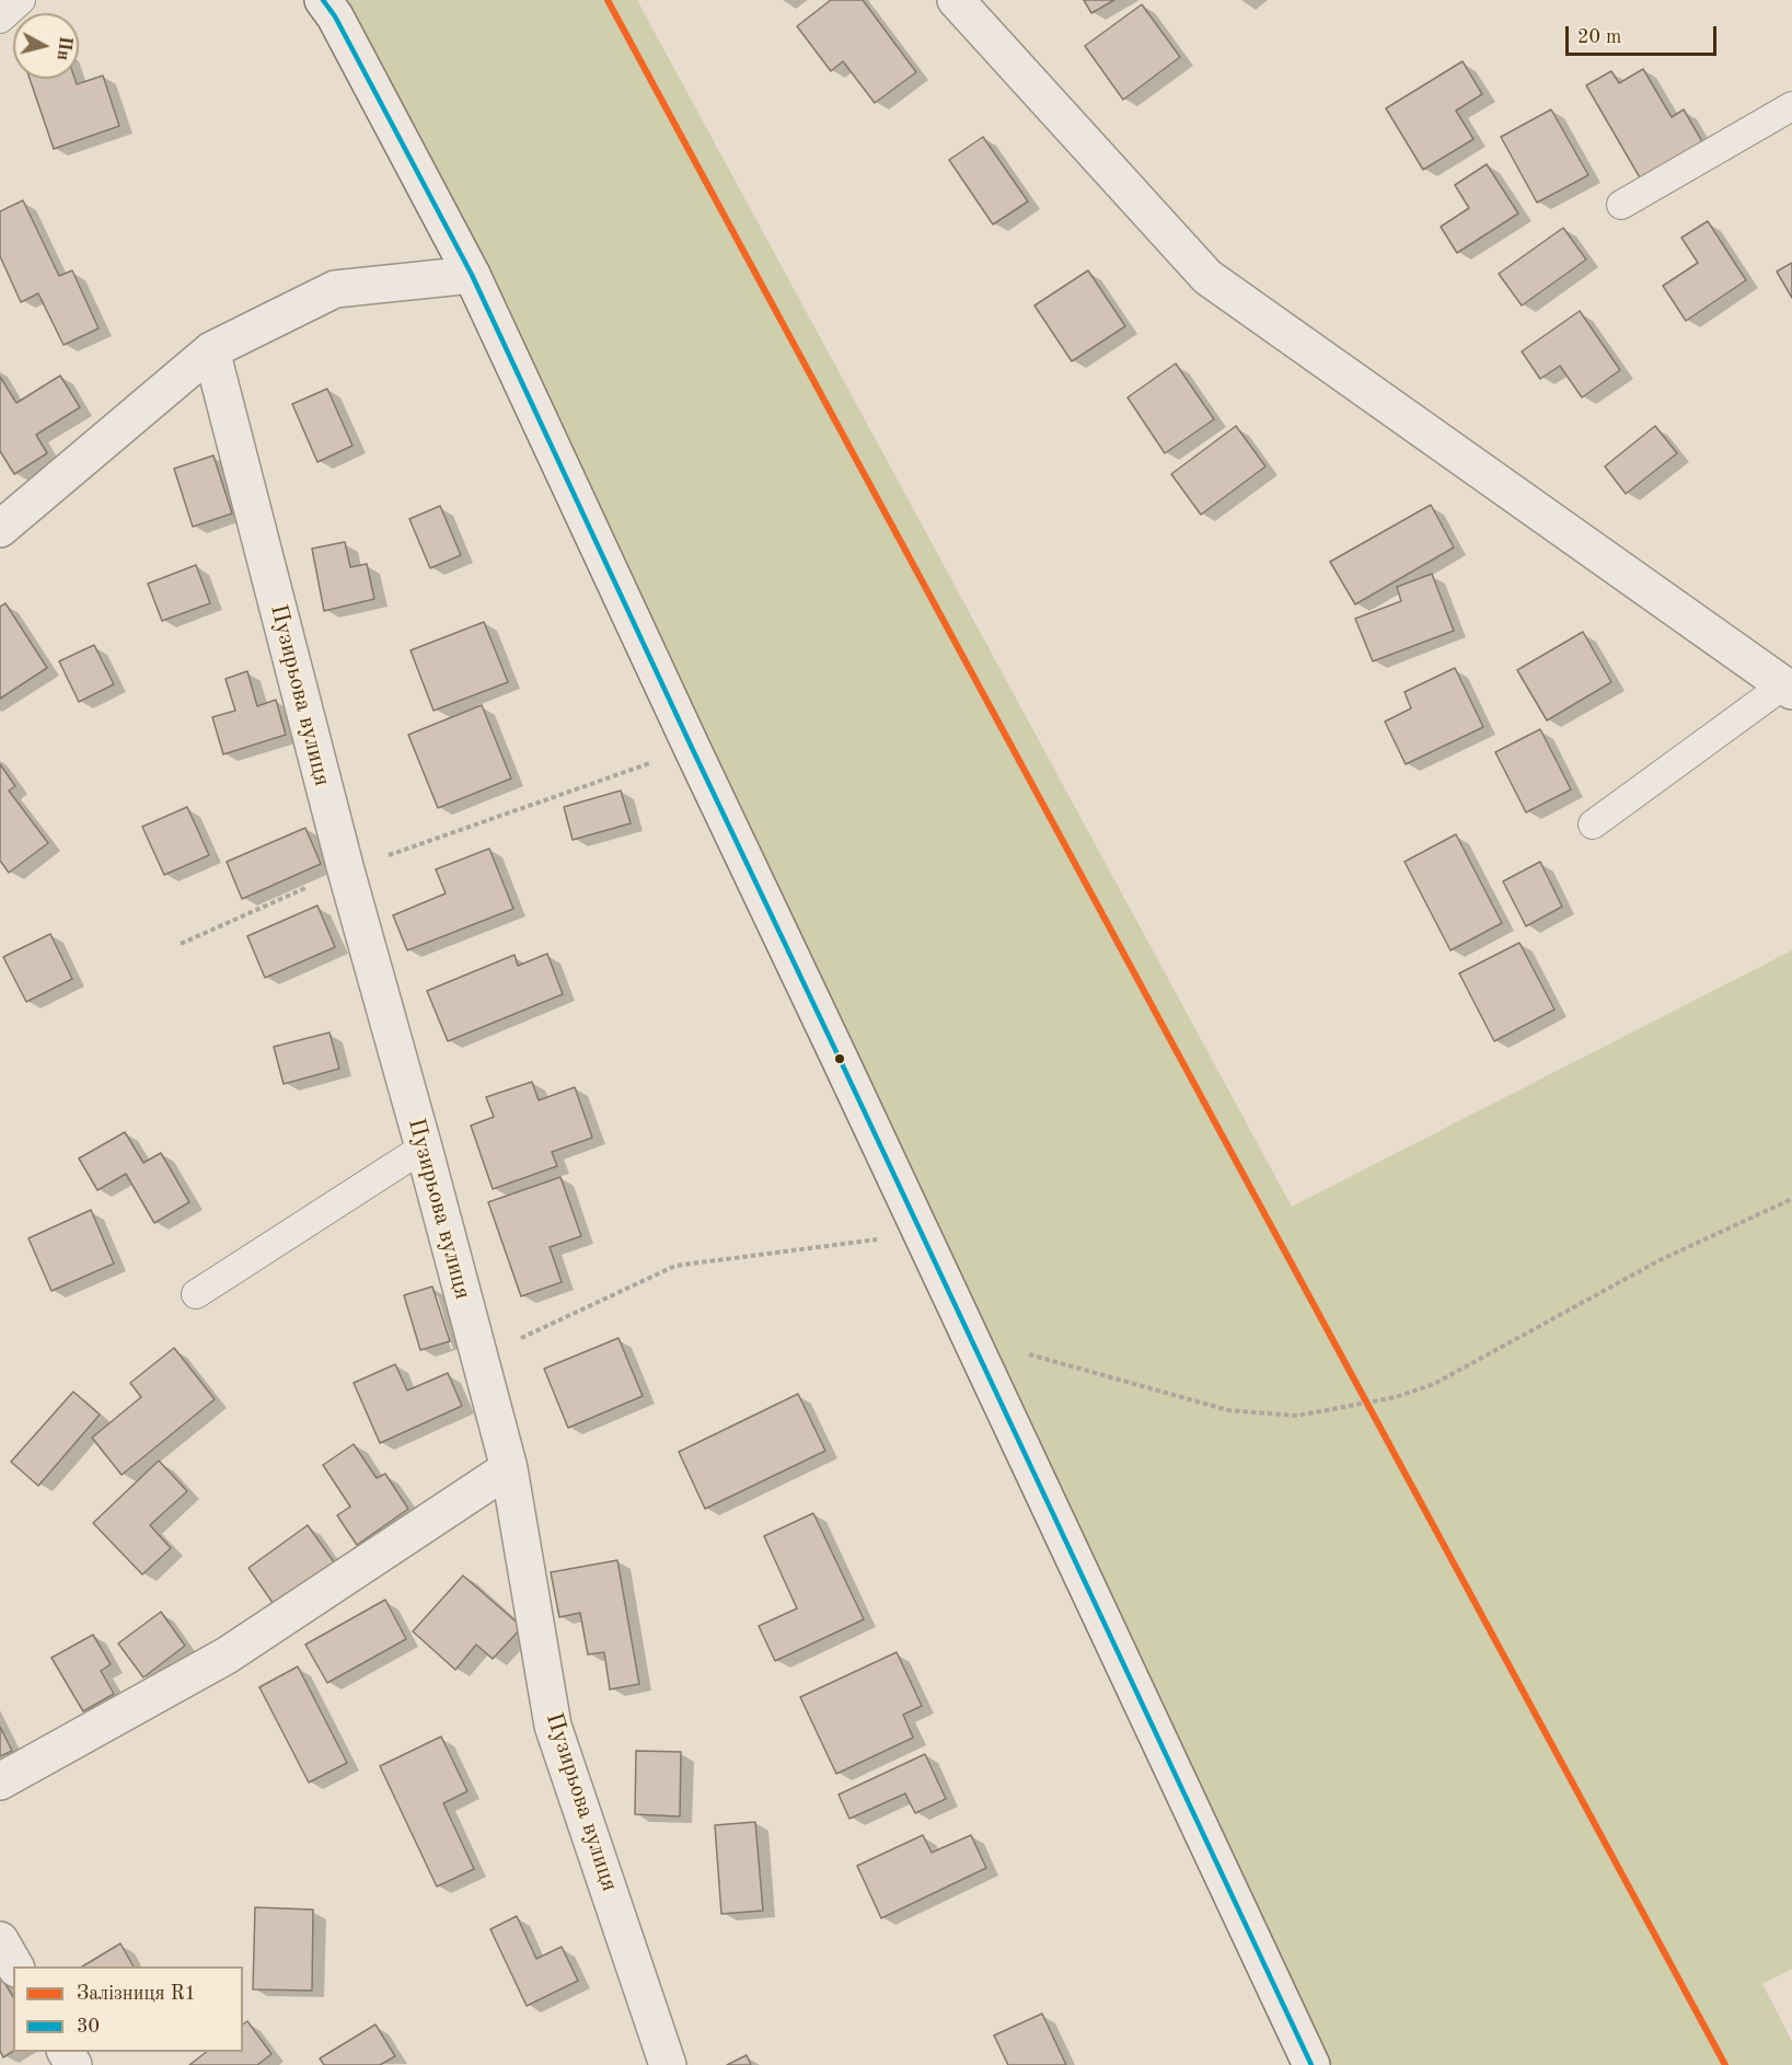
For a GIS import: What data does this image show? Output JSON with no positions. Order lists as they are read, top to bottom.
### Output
{
  "streets": {
    "street": ["Пузирьова вулиця"]
  },
  "lines": ["rail line R1", "transit line 30"],
  "legend": ["Залізниця R1", "30"],
  "scale_bar": "20 m",
  "north": "right"
}
